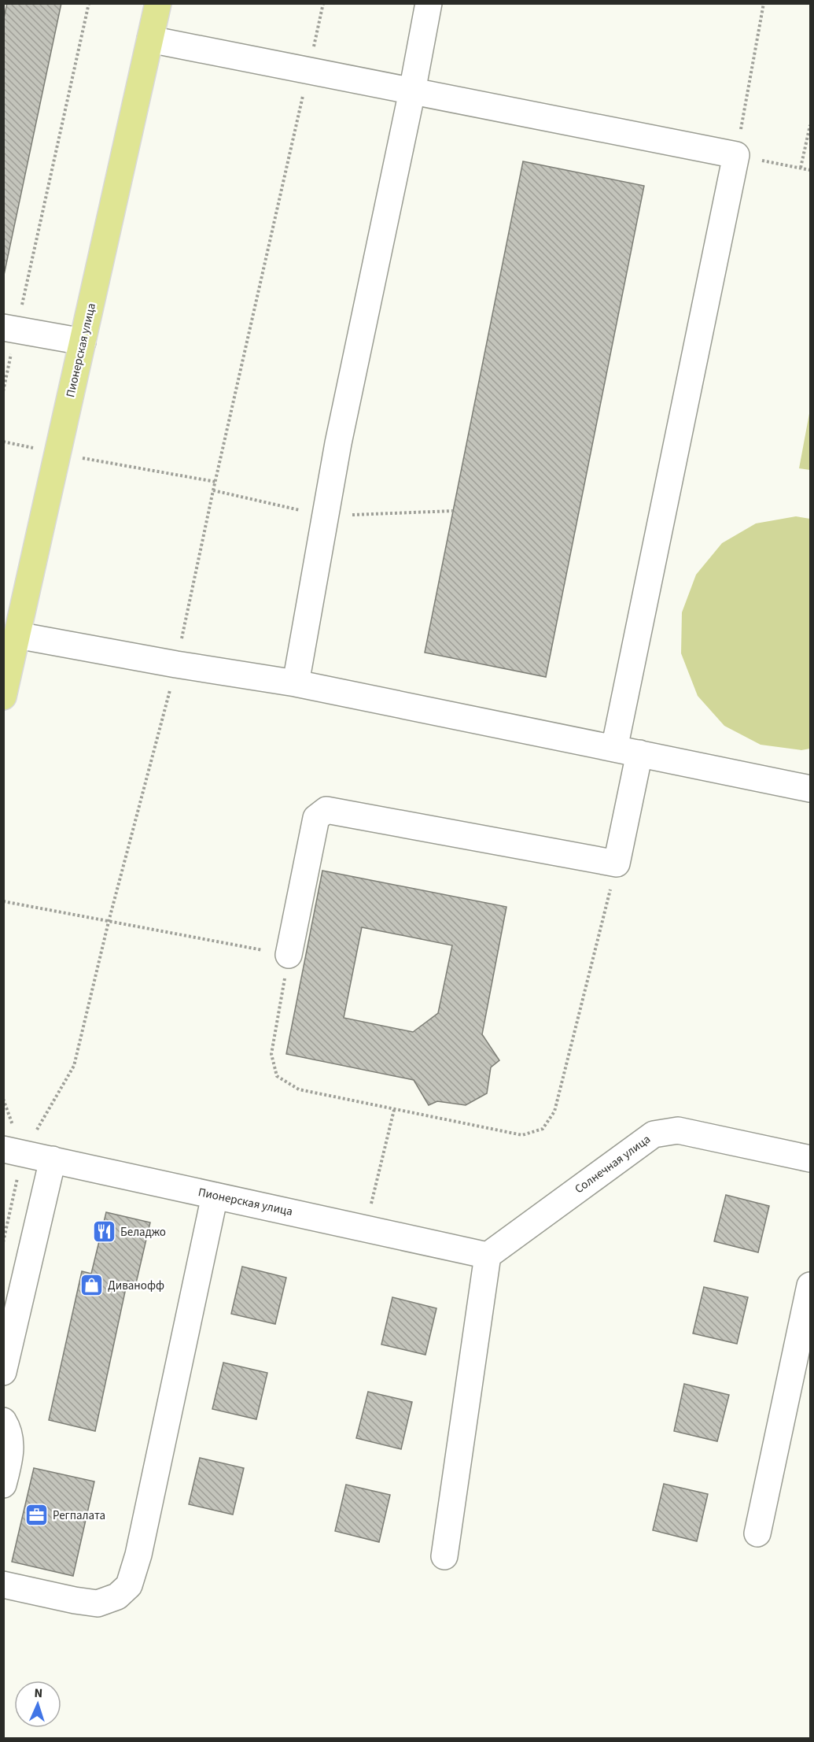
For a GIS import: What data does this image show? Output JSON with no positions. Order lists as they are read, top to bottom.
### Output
{
  "streets": {
    "main road": ["Пионерская улица"],
    "street": ["Солнечная улица"]
  },
  "crossings": [
    ["Пионерская улица", "Солнечная улица"]
  ],
  "places": {
    "restaurant": ["Беладжо"],
    "shop": ["Диванофф"],
    "office": ["Регпалата"]
  },
  "north": "top"
}
